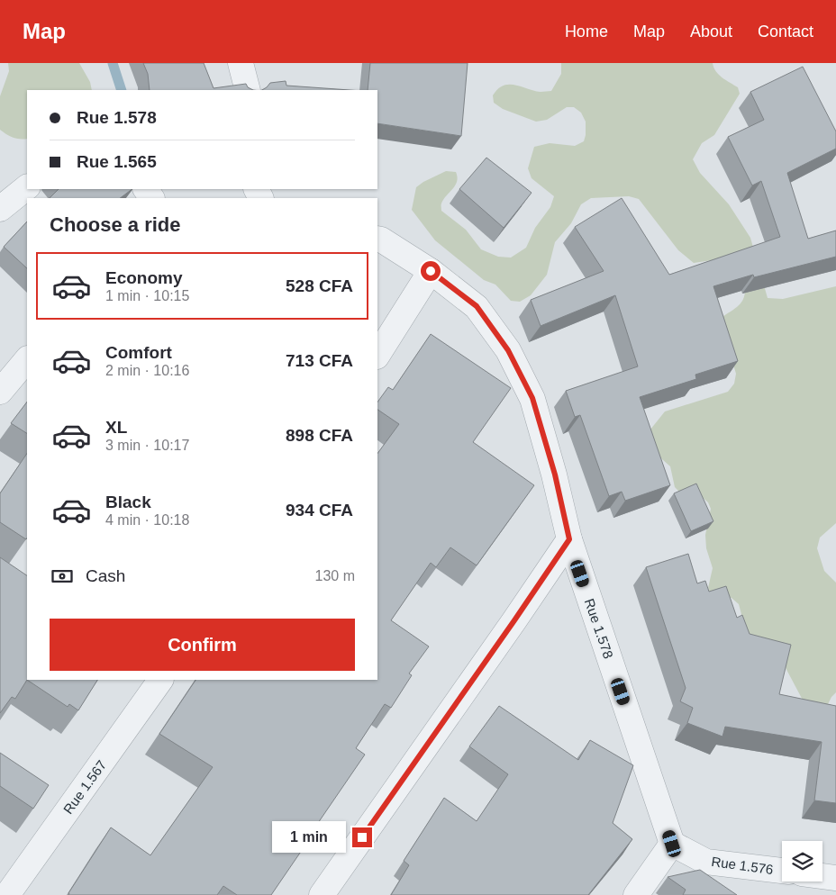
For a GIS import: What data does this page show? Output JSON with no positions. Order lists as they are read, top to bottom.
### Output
{
  "streets": {
    "street": ["Rue 1.578", "Rue 1.567", "Rue 1.576"]
  },
  "crossings": [
    ["Rue 1.578", "Rue 1.576"]
  ],
  "page": {
    "header": "Map",
    "nav": [
      "Home",
      "Map",
      "About",
      "Contact"
    ],
    "banner": ["Rue 1.578", "Rue 1.565"],
    "heading": "Choose a ride",
    "list": [
      {
        "name": "Economy",
        "note": "1 min · 10:15",
        "value": "528 CFA"
      },
      {
        "name": "Comfort",
        "note": "2 min · 10:16",
        "value": "713 CFA"
      },
      {
        "name": "XL",
        "note": "3 min · 10:17",
        "value": "898 CFA"
      },
      {
        "name": "Black",
        "note": "4 min · 10:18",
        "value": "934 CFA"
      }
    ],
    "pay": ["Cash", "130 m"],
    "buttons": "Confirm",
    "bubble": "1 min"
  }
}
